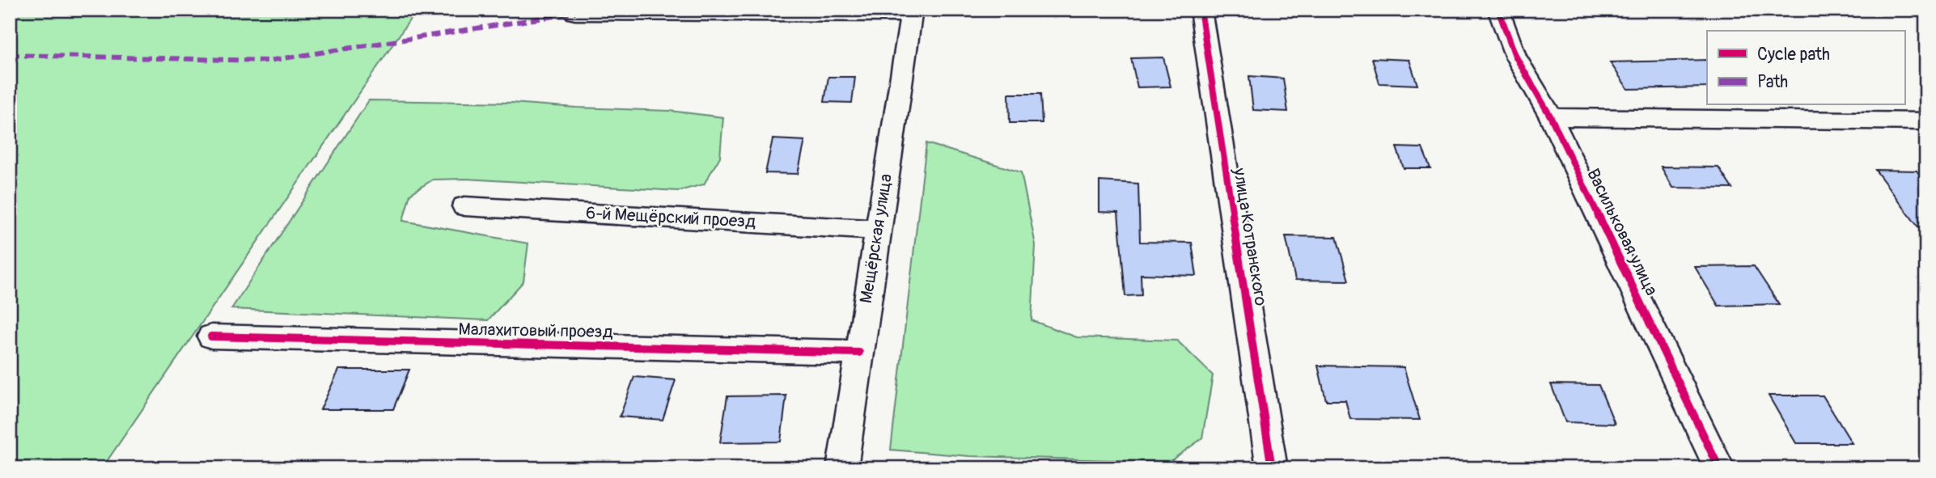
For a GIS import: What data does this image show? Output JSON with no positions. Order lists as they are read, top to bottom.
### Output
{
  "streets": {
    "street": [
      "6-й Мещёрский проезд",
      "Васильковая улица",
      "улица Котранского",
      "Мещёрская улица",
      "Малахитовый проезд"
    ]
  },
  "crossings": [
    ["6-й Мещёрский проезд", "Мещёрская улица"],
    ["Мещёрская улица", "Малахитовый проезд"]
  ],
  "legend": ["Cycle path", "Path"]
}
